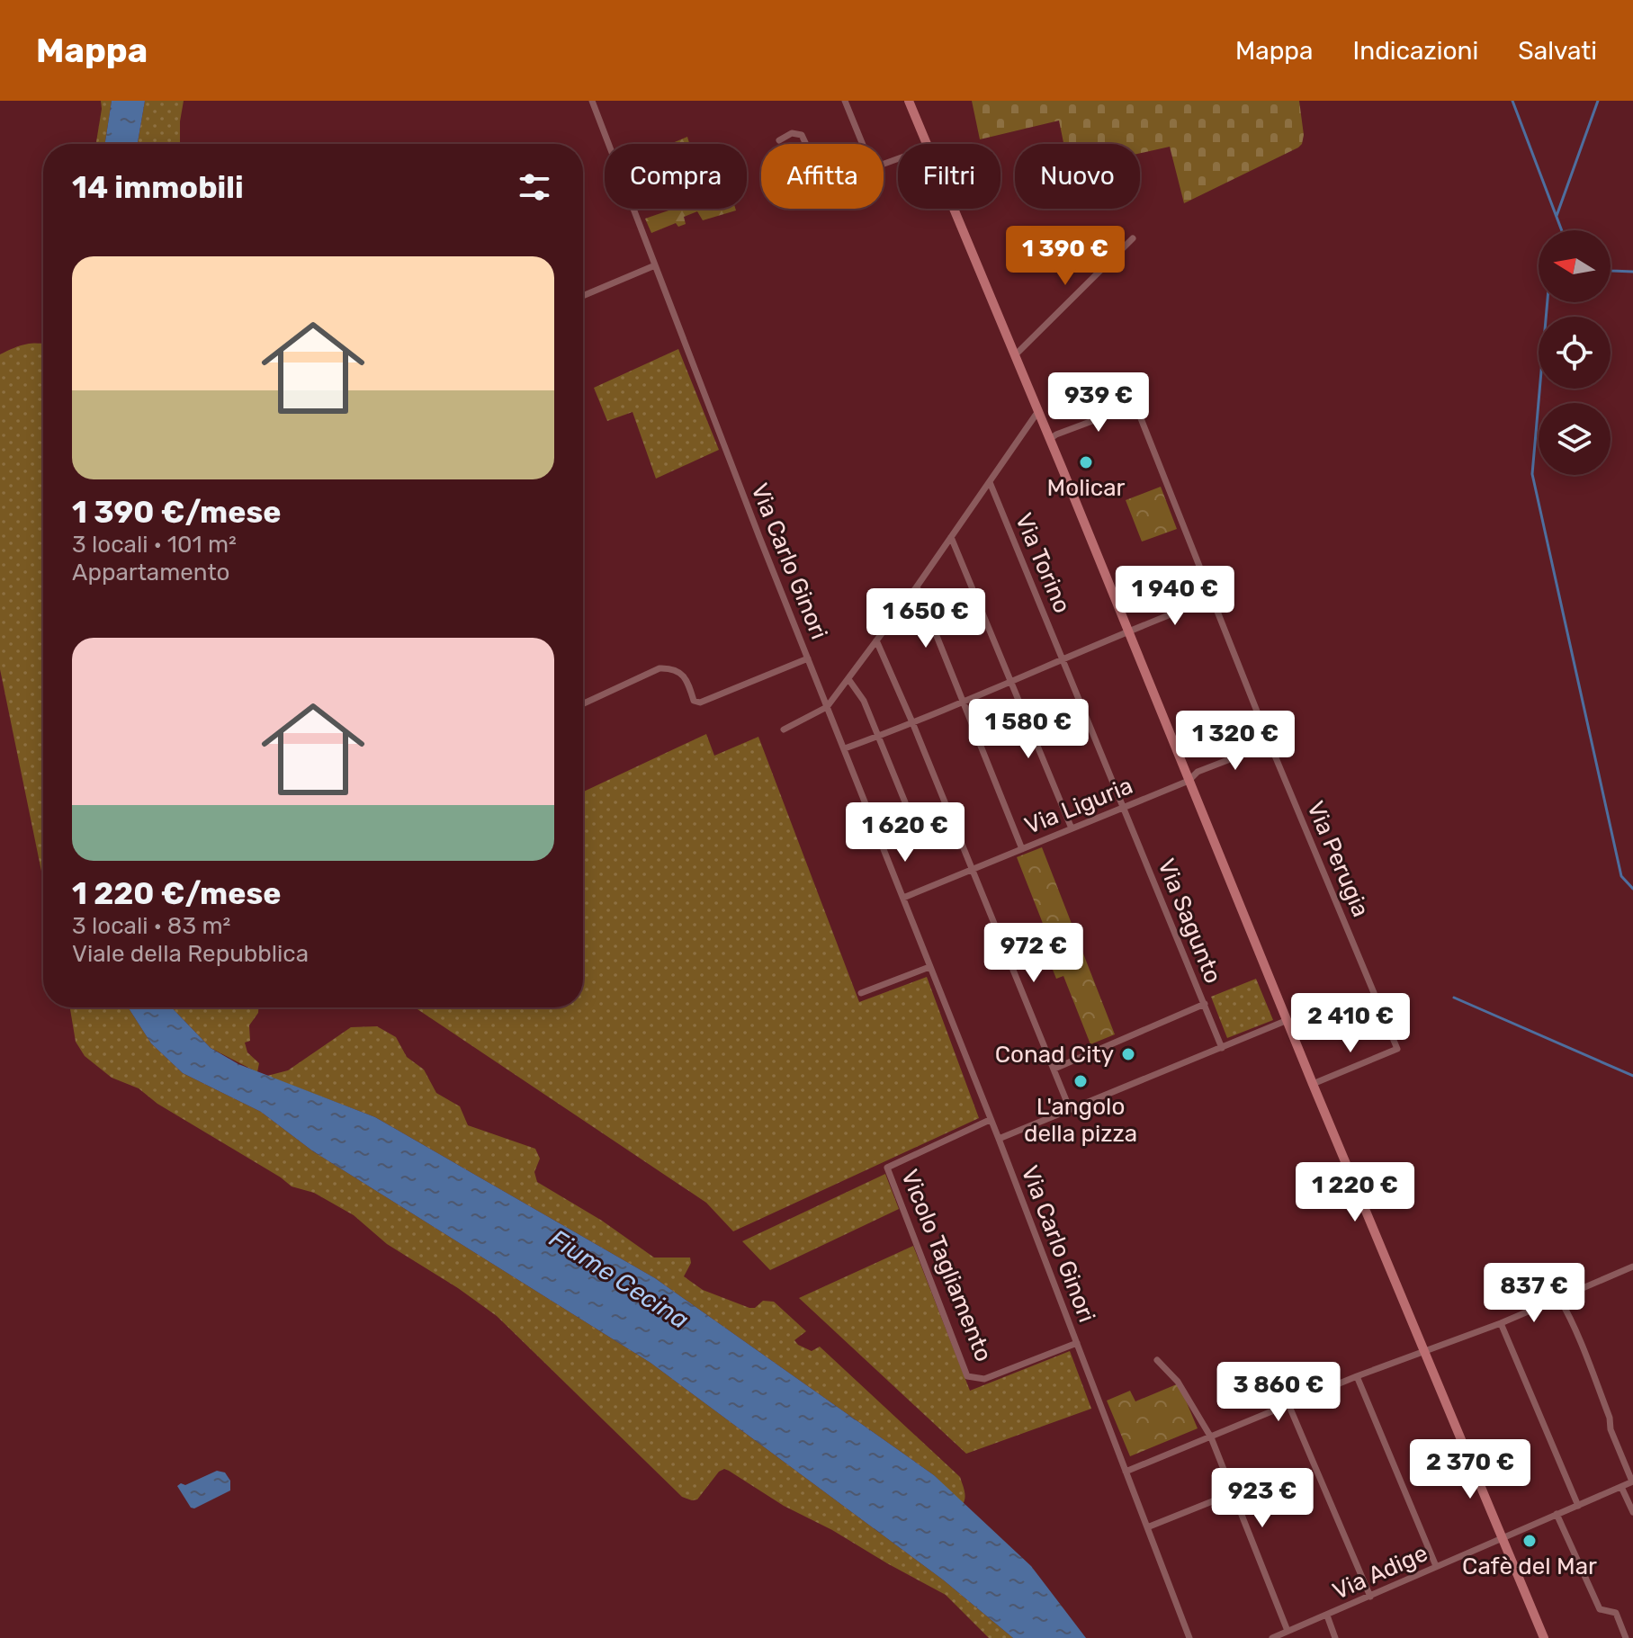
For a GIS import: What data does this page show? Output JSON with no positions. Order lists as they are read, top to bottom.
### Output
{
  "streets": {
    "street": [
      "Via Carlo Ginori",
      "Via Torino",
      "Via Liguria",
      "Via Perugia",
      "Via Sagunto",
      "Vicolo Tagliamento",
      "Via Adige"
    ]
  },
  "crossings": [
    ["Via Carlo Ginori", "Via Liguria"],
    ["Via Carlo Ginori", "Vicolo Tagliamento"],
    ["Via Torino", "Via Liguria"],
    ["Via Torino", "Via Sagunto"],
    ["Via Liguria", "Via Perugia"],
    ["Via Liguria", "Via Sagunto"]
  ],
  "water": ["Fiume Cecina"],
  "places": [
    "Molicar",
    "Conad City",
    "L'angolo della pizza",
    "Cafè del Mar"
  ],
  "north": "left",
  "page": {
    "header": "Mappa",
    "nav": ["Mappa", "Indicazioni", "Salvati"],
    "chip": [
      "Compra",
      "Affitta",
      "Filtri",
      "Nuovo"
    ],
    "heading": "14 immobili",
    "price": [
      "1 390 €",
      "939 €",
      "1 940 €",
      "1 650 €",
      "1 580 €",
      "1 320 €",
      "1 620 €",
      "972 €",
      "2 410 €",
      "1 220 €",
      "837 €",
      "3 860 €",
      "2 370 €",
      "923 €"
    ],
    "list": [
      {
        "name": "1 390 €/mese",
        "note": "3 locali · 101 m² · Appartamento"
      },
      {
        "name": "1 220 €/mese",
        "note": "3 locali · 83 m² · Viale della Repubblica"
      }
    ]
  }
}
